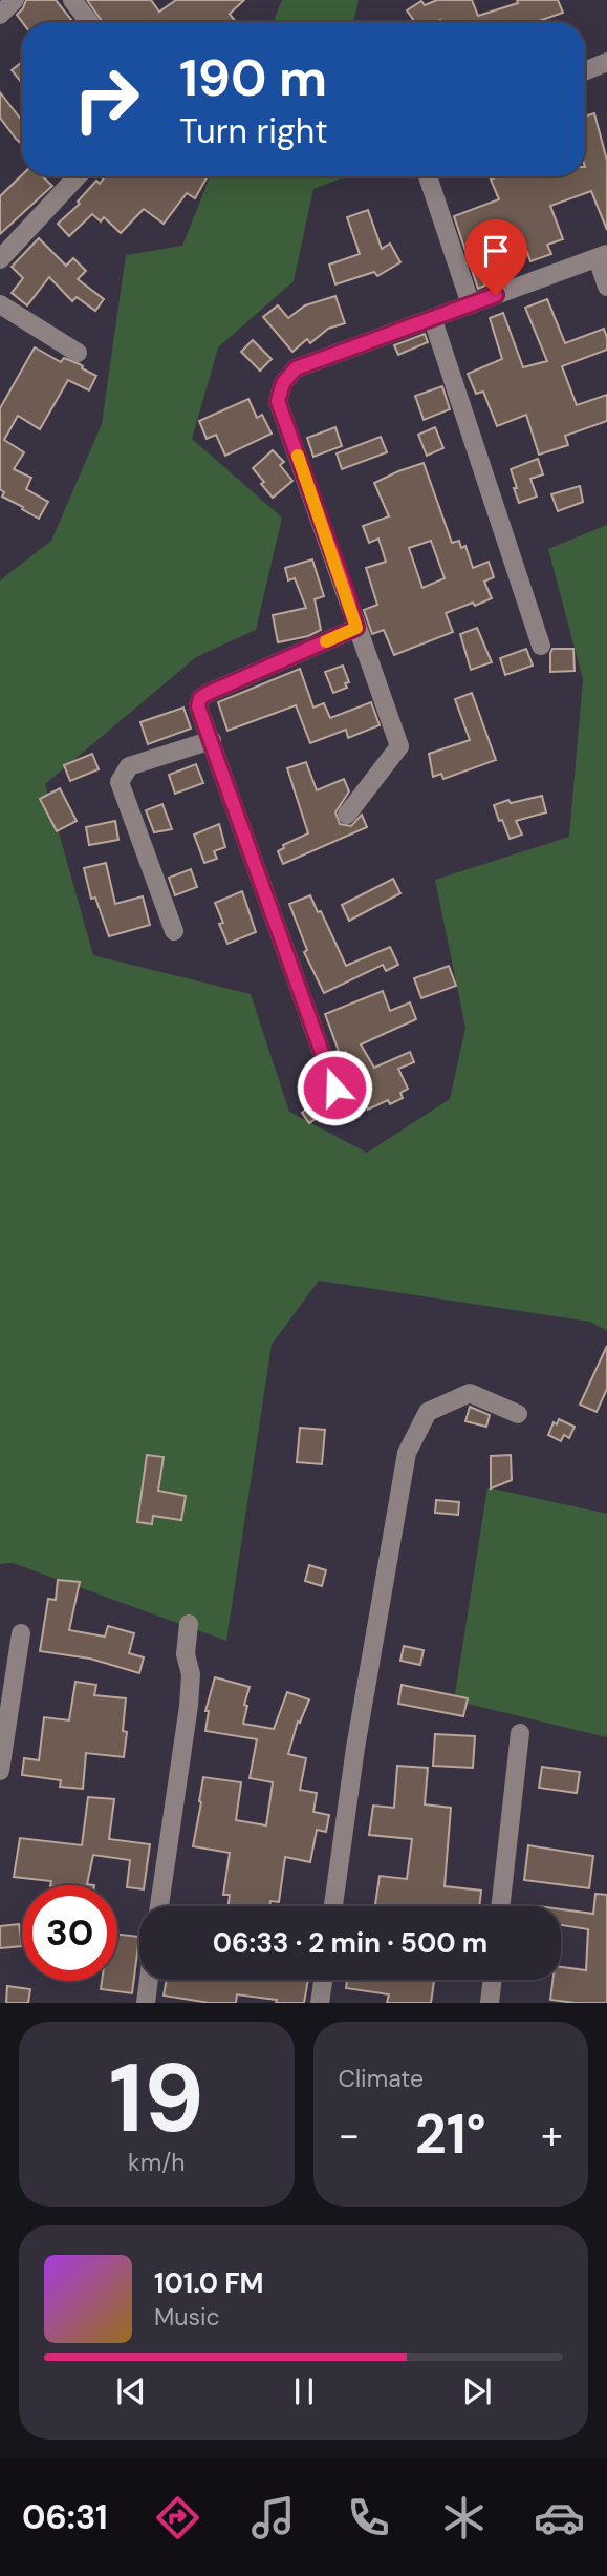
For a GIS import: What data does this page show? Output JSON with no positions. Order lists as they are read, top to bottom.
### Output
{
  "page": {
    "turn": ["190 m", "Turn right"],
    "limit": "30",
    "trip": "06:33 · 2 min · 500 m",
    "tile": [
      ["19", "km/h"],
      "Climate"
    ],
    "heat": ["−", "21°", "+"],
    "song": ["101.0 FM", "Music"],
    "tabs": "06:31"
  }
}
